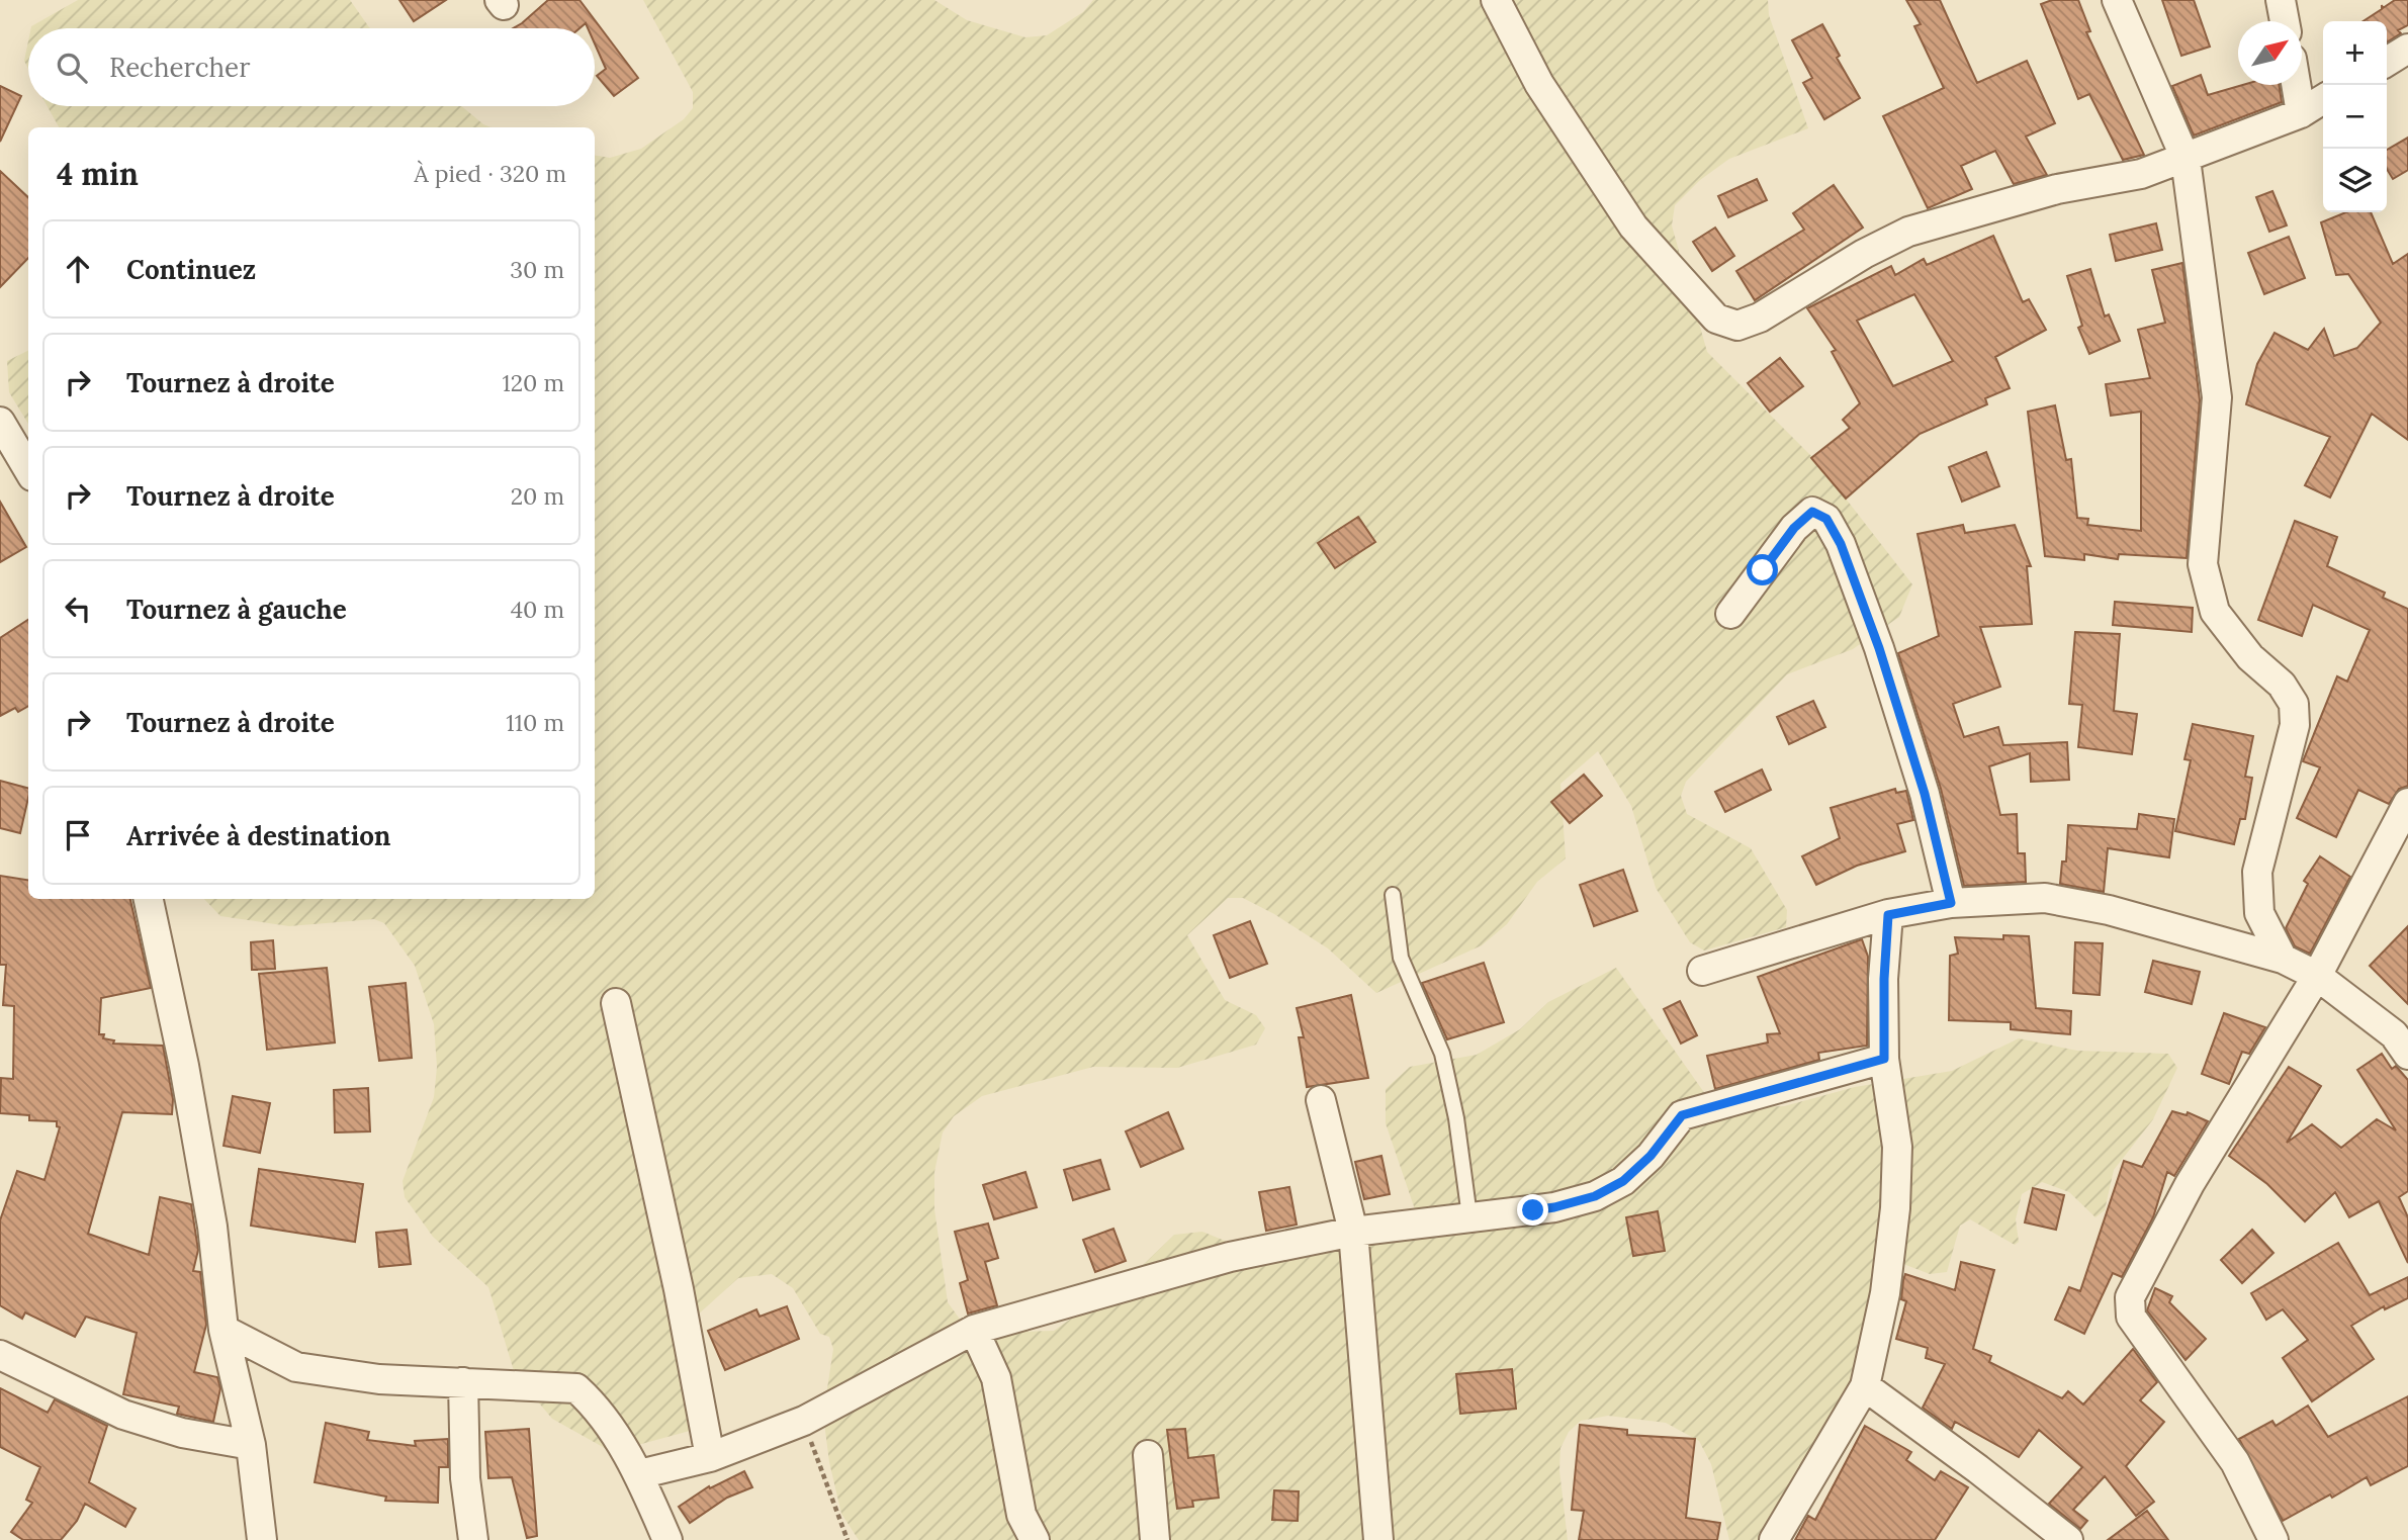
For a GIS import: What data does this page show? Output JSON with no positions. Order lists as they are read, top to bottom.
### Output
{
  "north": "top right",
  "page": {
    "map_buttons": ["+", "−"],
    "search": "Rechercher",
    "heading": ["4 min", "À pied · 320 m"],
    "list": [
      ["Continuez", "30 m"],
      ["Tournez à droite", "120 m"],
      ["Tournez à droite", "20 m"],
      ["Tournez à gauche", "40 m"],
      ["Tournez à droite", "110 m"],
      "Arrivée à destination"
    ]
  }
}
